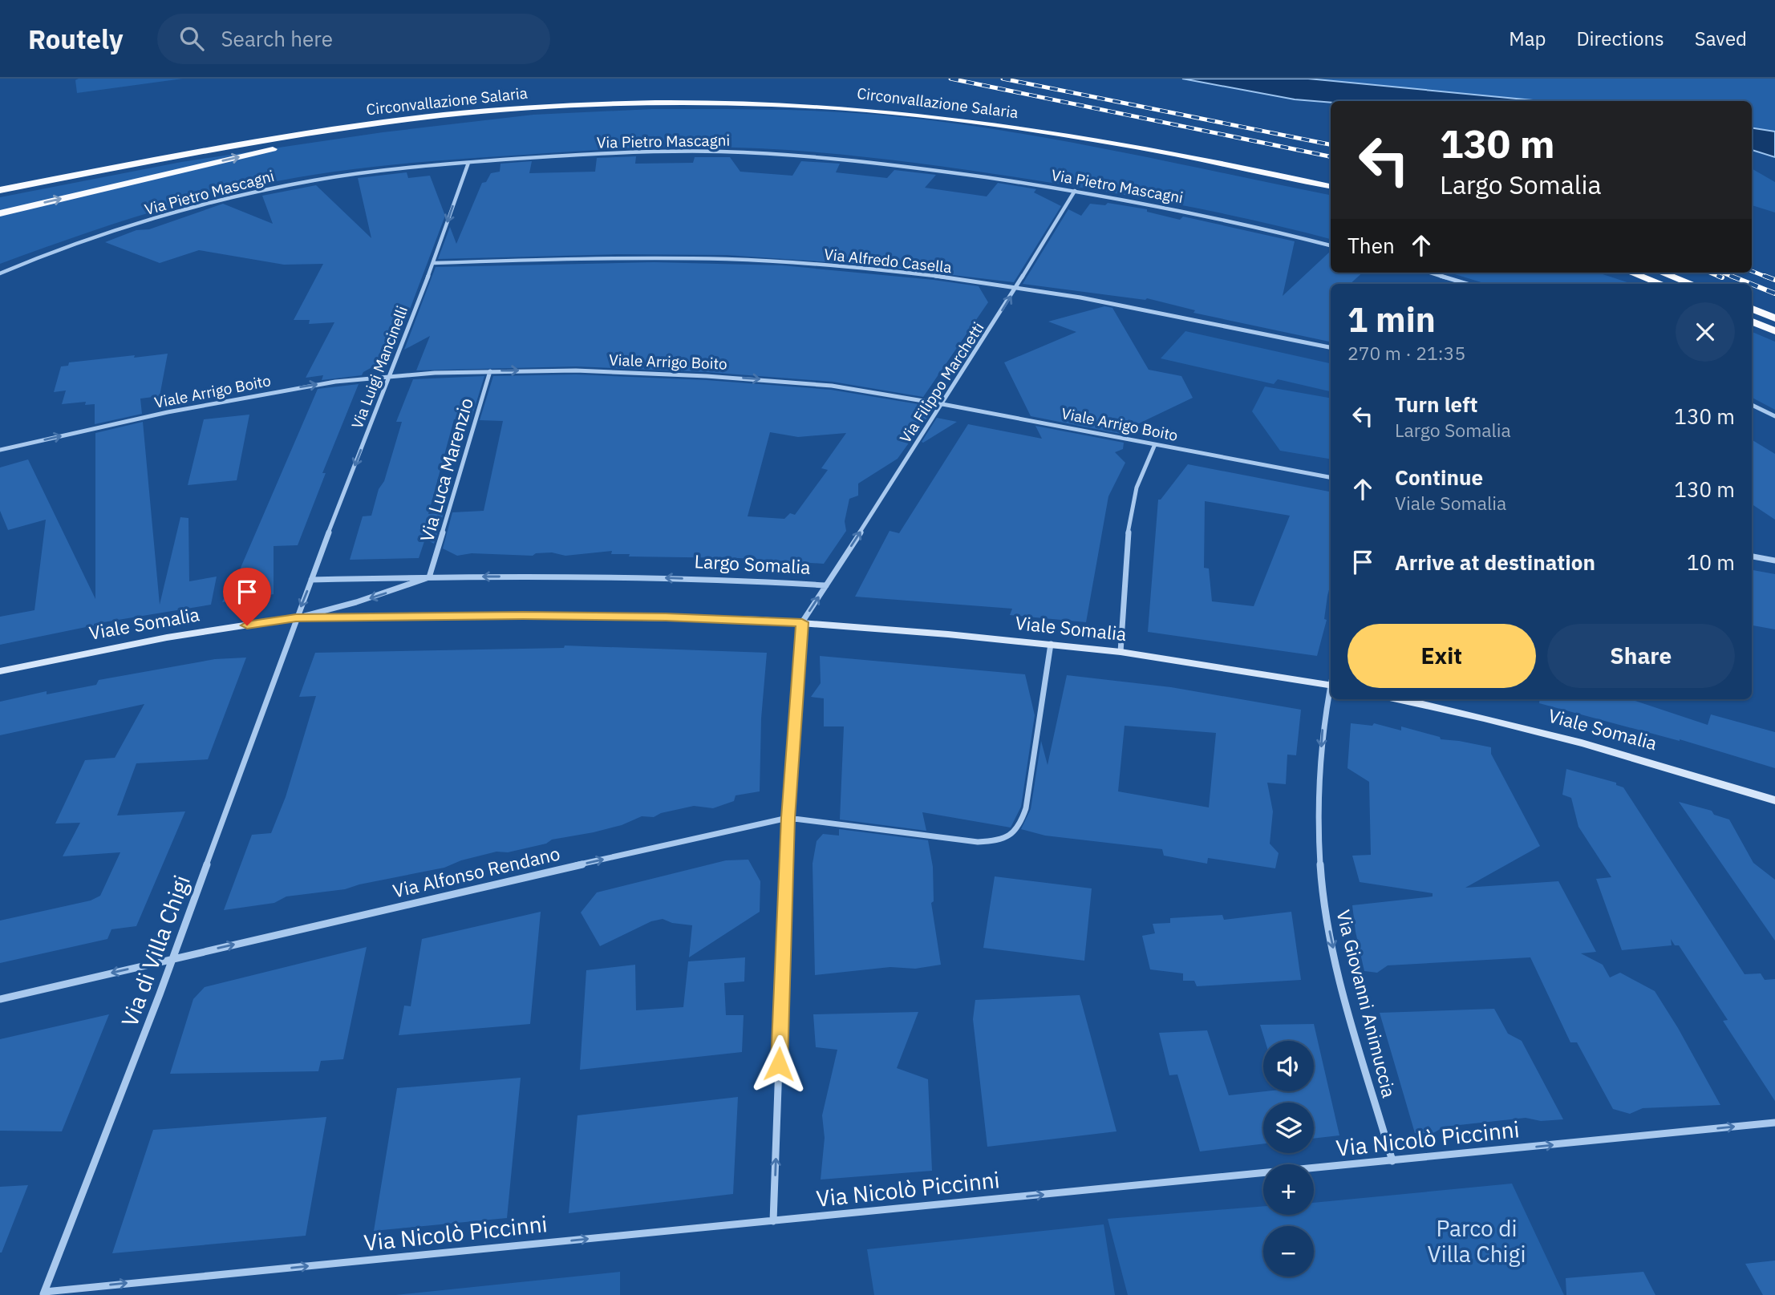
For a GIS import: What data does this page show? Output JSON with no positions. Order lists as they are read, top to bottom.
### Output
{
  "streets": {
    "highway": ["Circonvallazione Salaria"],
    "main road": ["Viale Somalia"],
    "street": [
      "Via Pietro Mascagni",
      "Via Alfredo Casella",
      "Viale Arrigo Boito",
      "Via Luigi Mancinelli",
      "Via Filippo Marchetti",
      "Via Luca Marenzio",
      "Largo Somalia",
      "Via Alfonso Rendano",
      "Via di Villa Chigi",
      "Via Giovanni Animuccia",
      "Via Nicolò Piccinni"
    ]
  },
  "crossings": [
    ["Via Pietro Mascagni", "Via Luigi Mancinelli"],
    ["Via Pietro Mascagni", "Via Filippo Marchetti"],
    ["Via Alfredo Casella", "Via Luigi Mancinelli"],
    ["Via Alfredo Casella", "Via Filippo Marchetti"],
    ["Viale Arrigo Boito", "Via Luigi Mancinelli"],
    ["Viale Arrigo Boito", "Via Filippo Marchetti"],
    ["Viale Arrigo Boito", "Via Luca Marenzio"],
    ["Via Luigi Mancinelli", "Largo Somalia"],
    ["Via Filippo Marchetti", "Largo Somalia"],
    ["Via Luca Marenzio", "Largo Somalia"],
    ["Largo Somalia", "Viale Somalia"],
    ["Largo Somalia", "Via di Villa Chigi"],
    ["Viale Somalia", "Via di Villa Chigi"],
    ["Via Alfonso Rendano", "Via di Villa Chigi"],
    ["Via di Villa Chigi", "Via Nicolò Piccinni"],
    ["Via Giovanni Animuccia", "Via Nicolò Piccinni"]
  ],
  "one_way": [
    "Viale Arrigo Boito",
    "Via Luigi Mancinelli",
    "Via Filippo Marchetti",
    "Largo Somalia",
    "Via Giovanni Animuccia",
    "Via Nicolò Piccinni"
  ],
  "parks": ["Parco di Villa Chigi"],
  "page": {
    "header": "Routely",
    "search": "Search here",
    "nav": ["Map", "Directions", "Saved"],
    "turn": ["130 m", "Largo Somalia"],
    "then": "Then",
    "heading": ["1 min", "270 m · 21:35"],
    "list": [
      {
        "name": "Turn left",
        "note": "Largo Somalia",
        "value": "130 m"
      },
      {
        "name": "Continue",
        "note": "Viale Somalia",
        "value": "130 m"
      },
      {
        "name": "Arrive at destination",
        "value": "10 m"
      }
    ],
    "buttons": ["Exit", "Share"],
    "map_buttons": ["+", "−"]
  }
}
